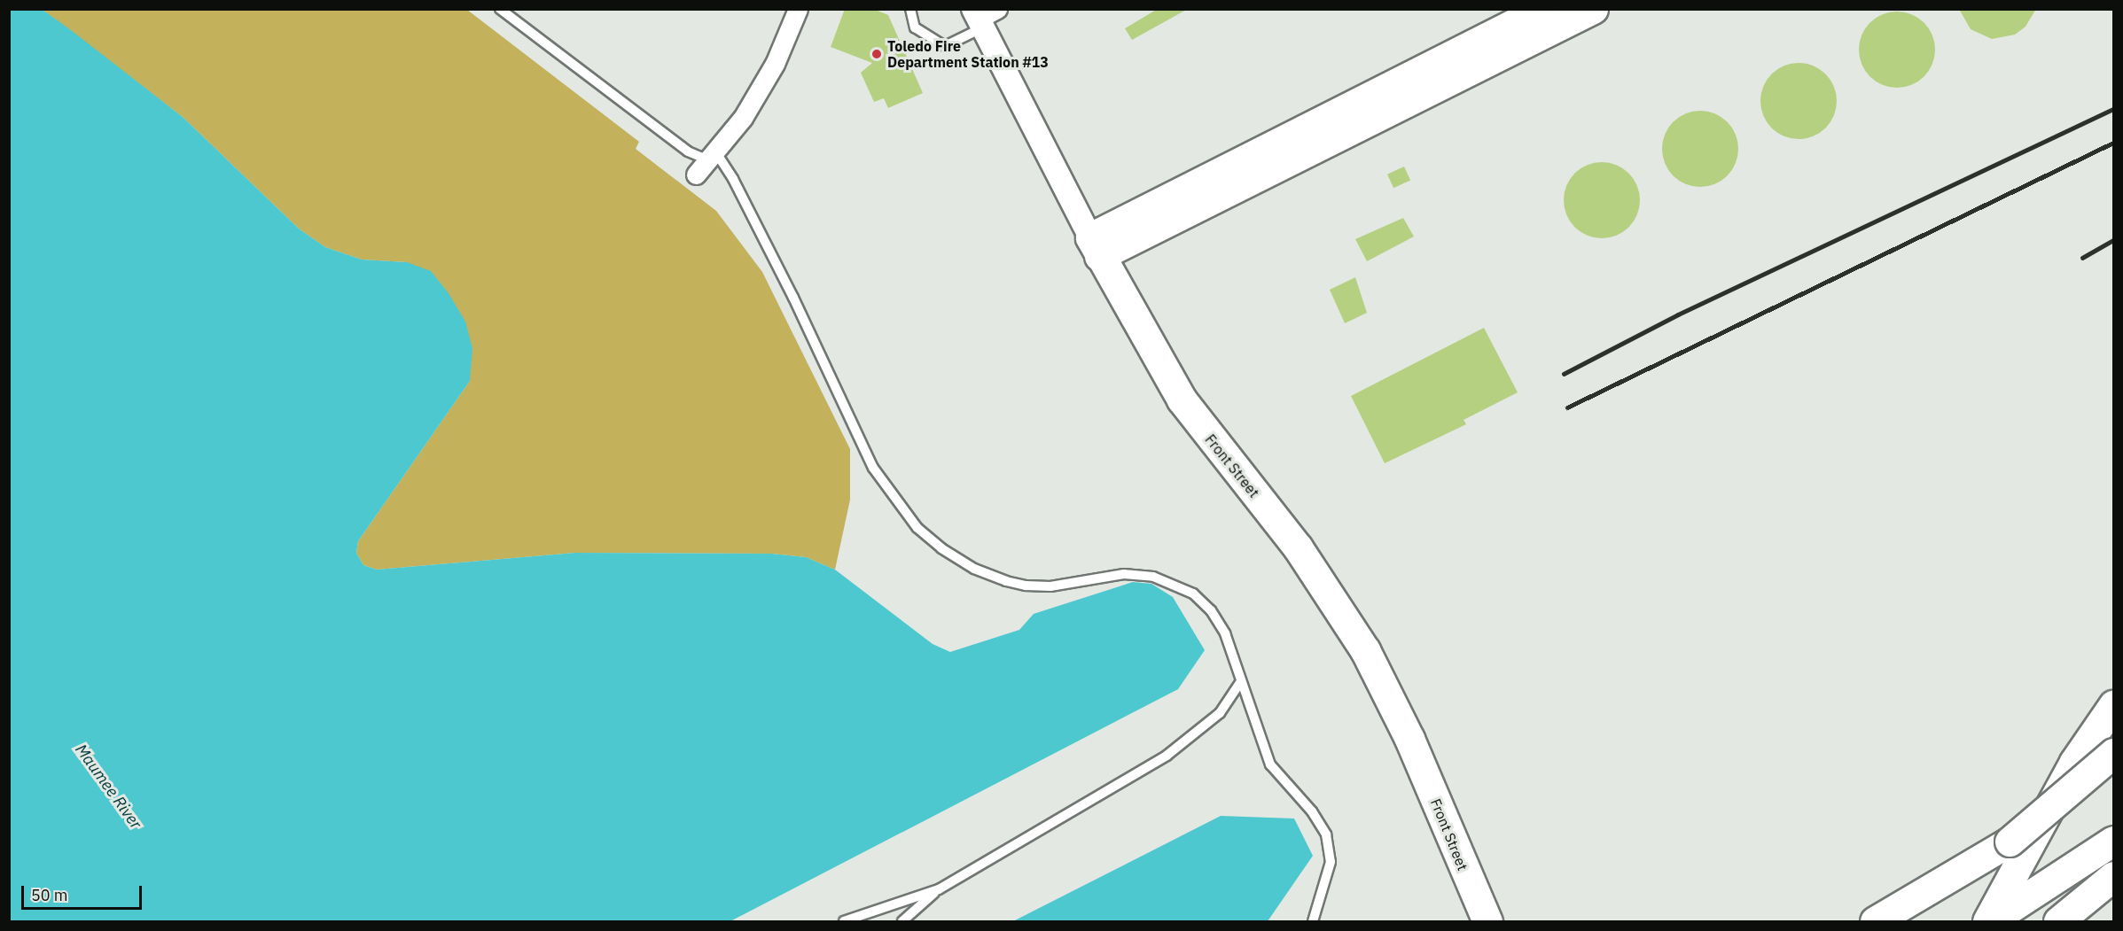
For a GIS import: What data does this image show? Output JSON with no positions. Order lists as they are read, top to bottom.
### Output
{
  "streets": {
    "main road": ["Front Street"]
  },
  "water": ["Maumee River"],
  "places": ["Toledo Fire Department Station #13"],
  "scale_bar": "50 m"
}
